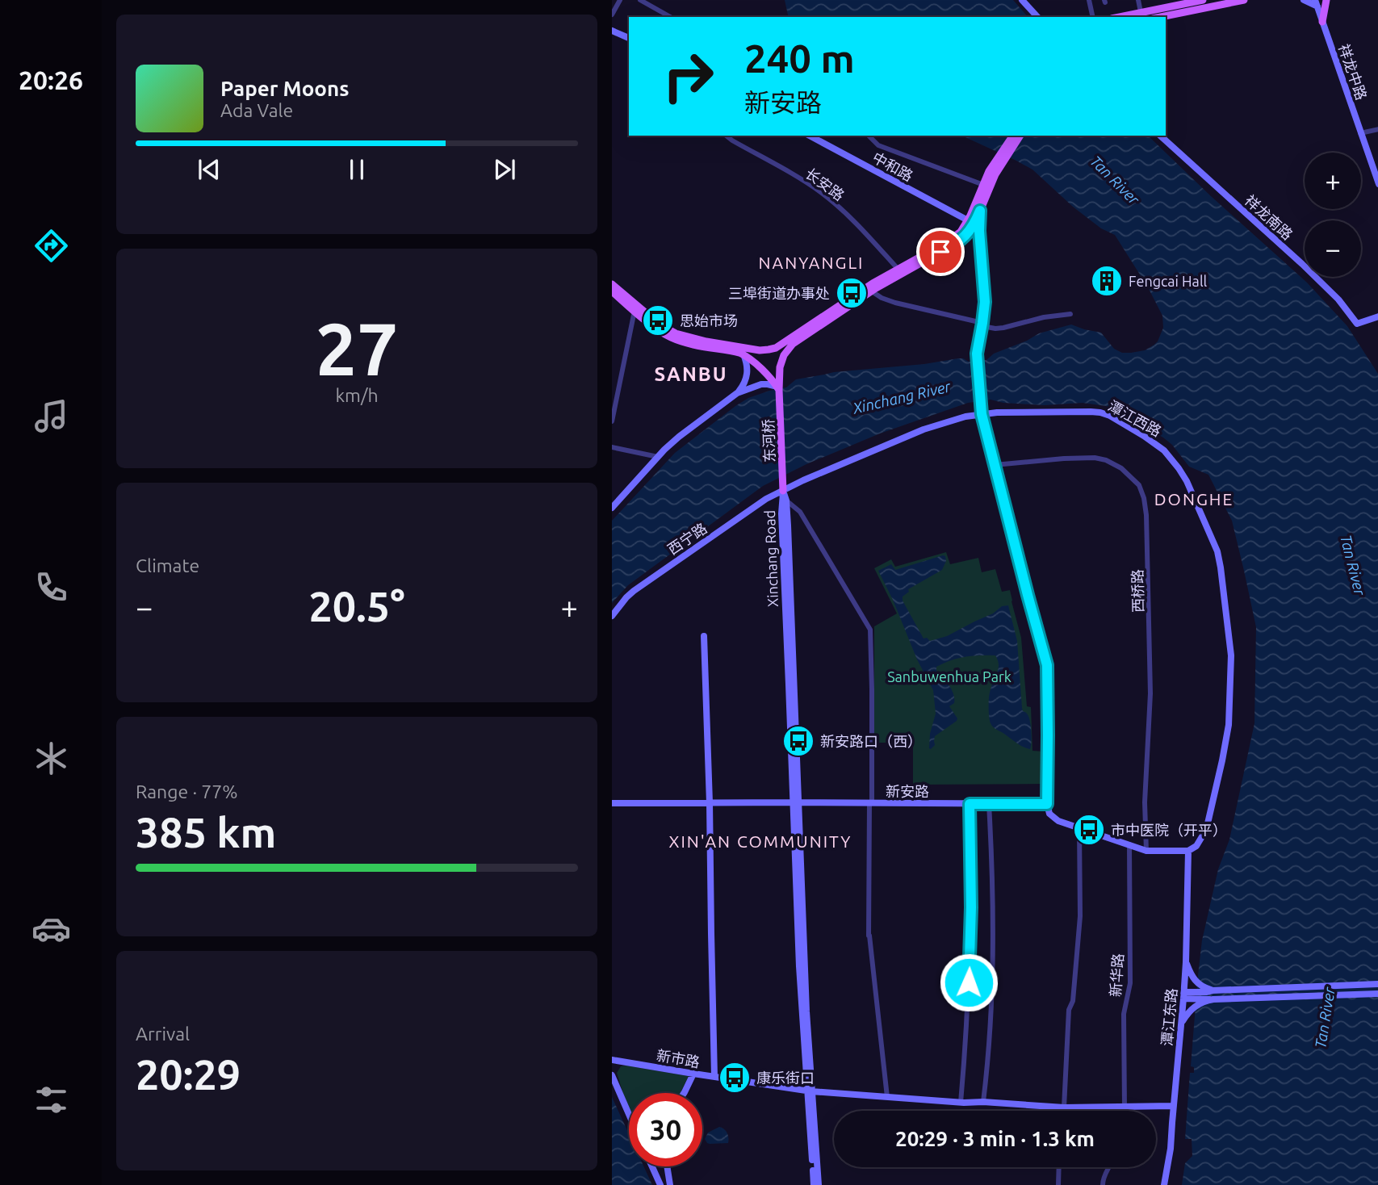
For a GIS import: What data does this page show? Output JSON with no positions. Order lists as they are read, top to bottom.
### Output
{
  "streets": {
    "main road": ["东河桥"],
    "street": [
      "祥龙中路",
      "中和路",
      "长安路",
      "祥龙南路",
      "潭江西路",
      "西宁路",
      "Xinchang Road",
      "西桥路",
      "新安路",
      "新华路",
      "潭江东路",
      "新市路"
    ]
  },
  "crossings": [
    ["潭江西路", "东河桥"],
    ["潭江西路", "西宁路"],
    ["潭江西路", "Xinchang Road"],
    ["潭江西路", "潭江东路"],
    ["东河桥", "西宁路"],
    ["东河桥", "Xinchang Road"],
    ["西宁路", "Xinchang Road"],
    ["Xinchang Road", "新安路"],
    ["Xinchang Road", "新市路"],
    ["新华路", "新市路"],
    ["潭江东路", "新市路"]
  ],
  "districts": [
    "NANYANGLI",
    "SANBU",
    "DONGHE",
    "XIN'AN COMMUNITY"
  ],
  "water": ["Tan River", "Xinchang River"],
  "parks": ["Sanbuwenhua Park"],
  "places": {
    "building": ["Fengcai Hall"],
    "bus stop": [
      "三埠街道办事处",
      "思始市场",
      "新安路口（西）",
      "市中医院（开平）",
      "康乐街口"
    ]
  },
  "page": {
    "tabs": "20:26",
    "turn": ["240 m", "新安路"],
    "song": ["Paper Moons", "Ada Vale"],
    "map_buttons": ["+", "−"],
    "tile": [
      ["27", "km/h"],
      "Climate",
      ["Range · 77%", "385 km"],
      ["Arrival", "20:29"]
    ],
    "heat": ["−", "20.5°", "+"],
    "limit": "30",
    "trip": "20:29 · 3 min · 1.3 km"
  }
}
